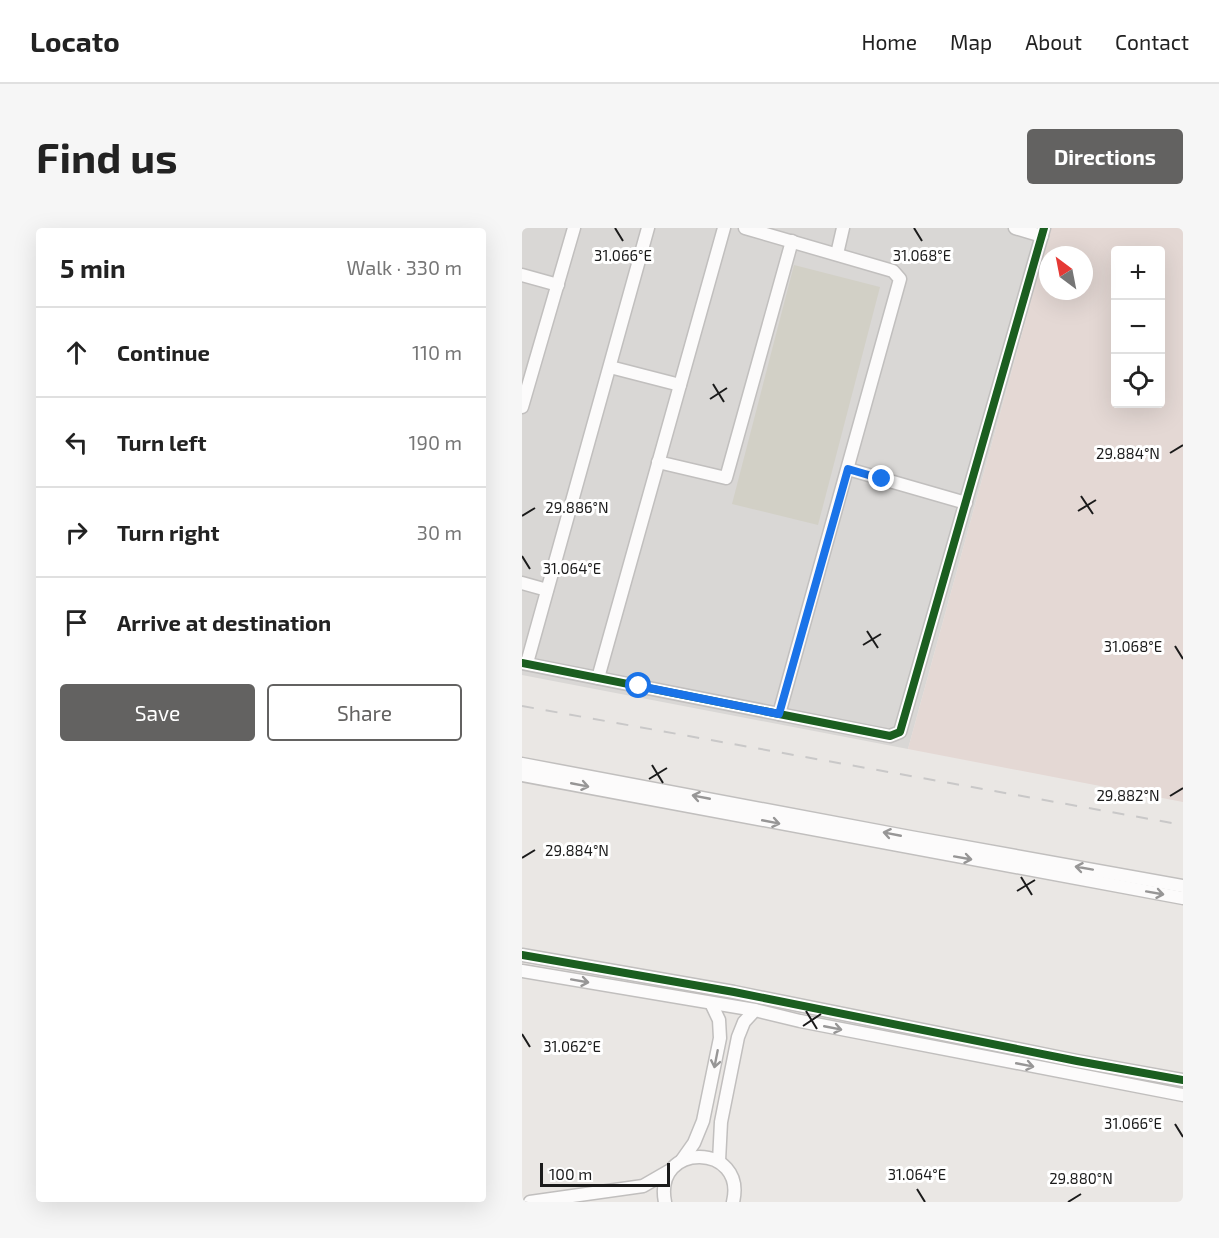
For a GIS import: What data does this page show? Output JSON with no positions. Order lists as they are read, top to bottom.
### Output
{
  "scale_bar": "100 m",
  "north": "top left",
  "page": {
    "header": "Locato",
    "nav": [
      "Home",
      "Map",
      "About",
      "Contact"
    ],
    "buttons": [
      "Directions",
      ["Save", "Share"]
    ],
    "title": "Find us",
    "heading": ["5 min", "Walk · 330 m"],
    "map_buttons": ["+", "−"],
    "list": [
      ["Continue", "110 m"],
      ["Turn left", "190 m"],
      ["Turn right", "30 m"],
      "Arrive at destination"
    ],
    "scale": "100 m"
  },
  "coordinates": [
    "31.068°E",
    "31.066°E",
    "29.884°N",
    "29.886°N",
    "31.064°E",
    "29.882°N",
    "31.062°E",
    "29.880°N"
  ]
}
